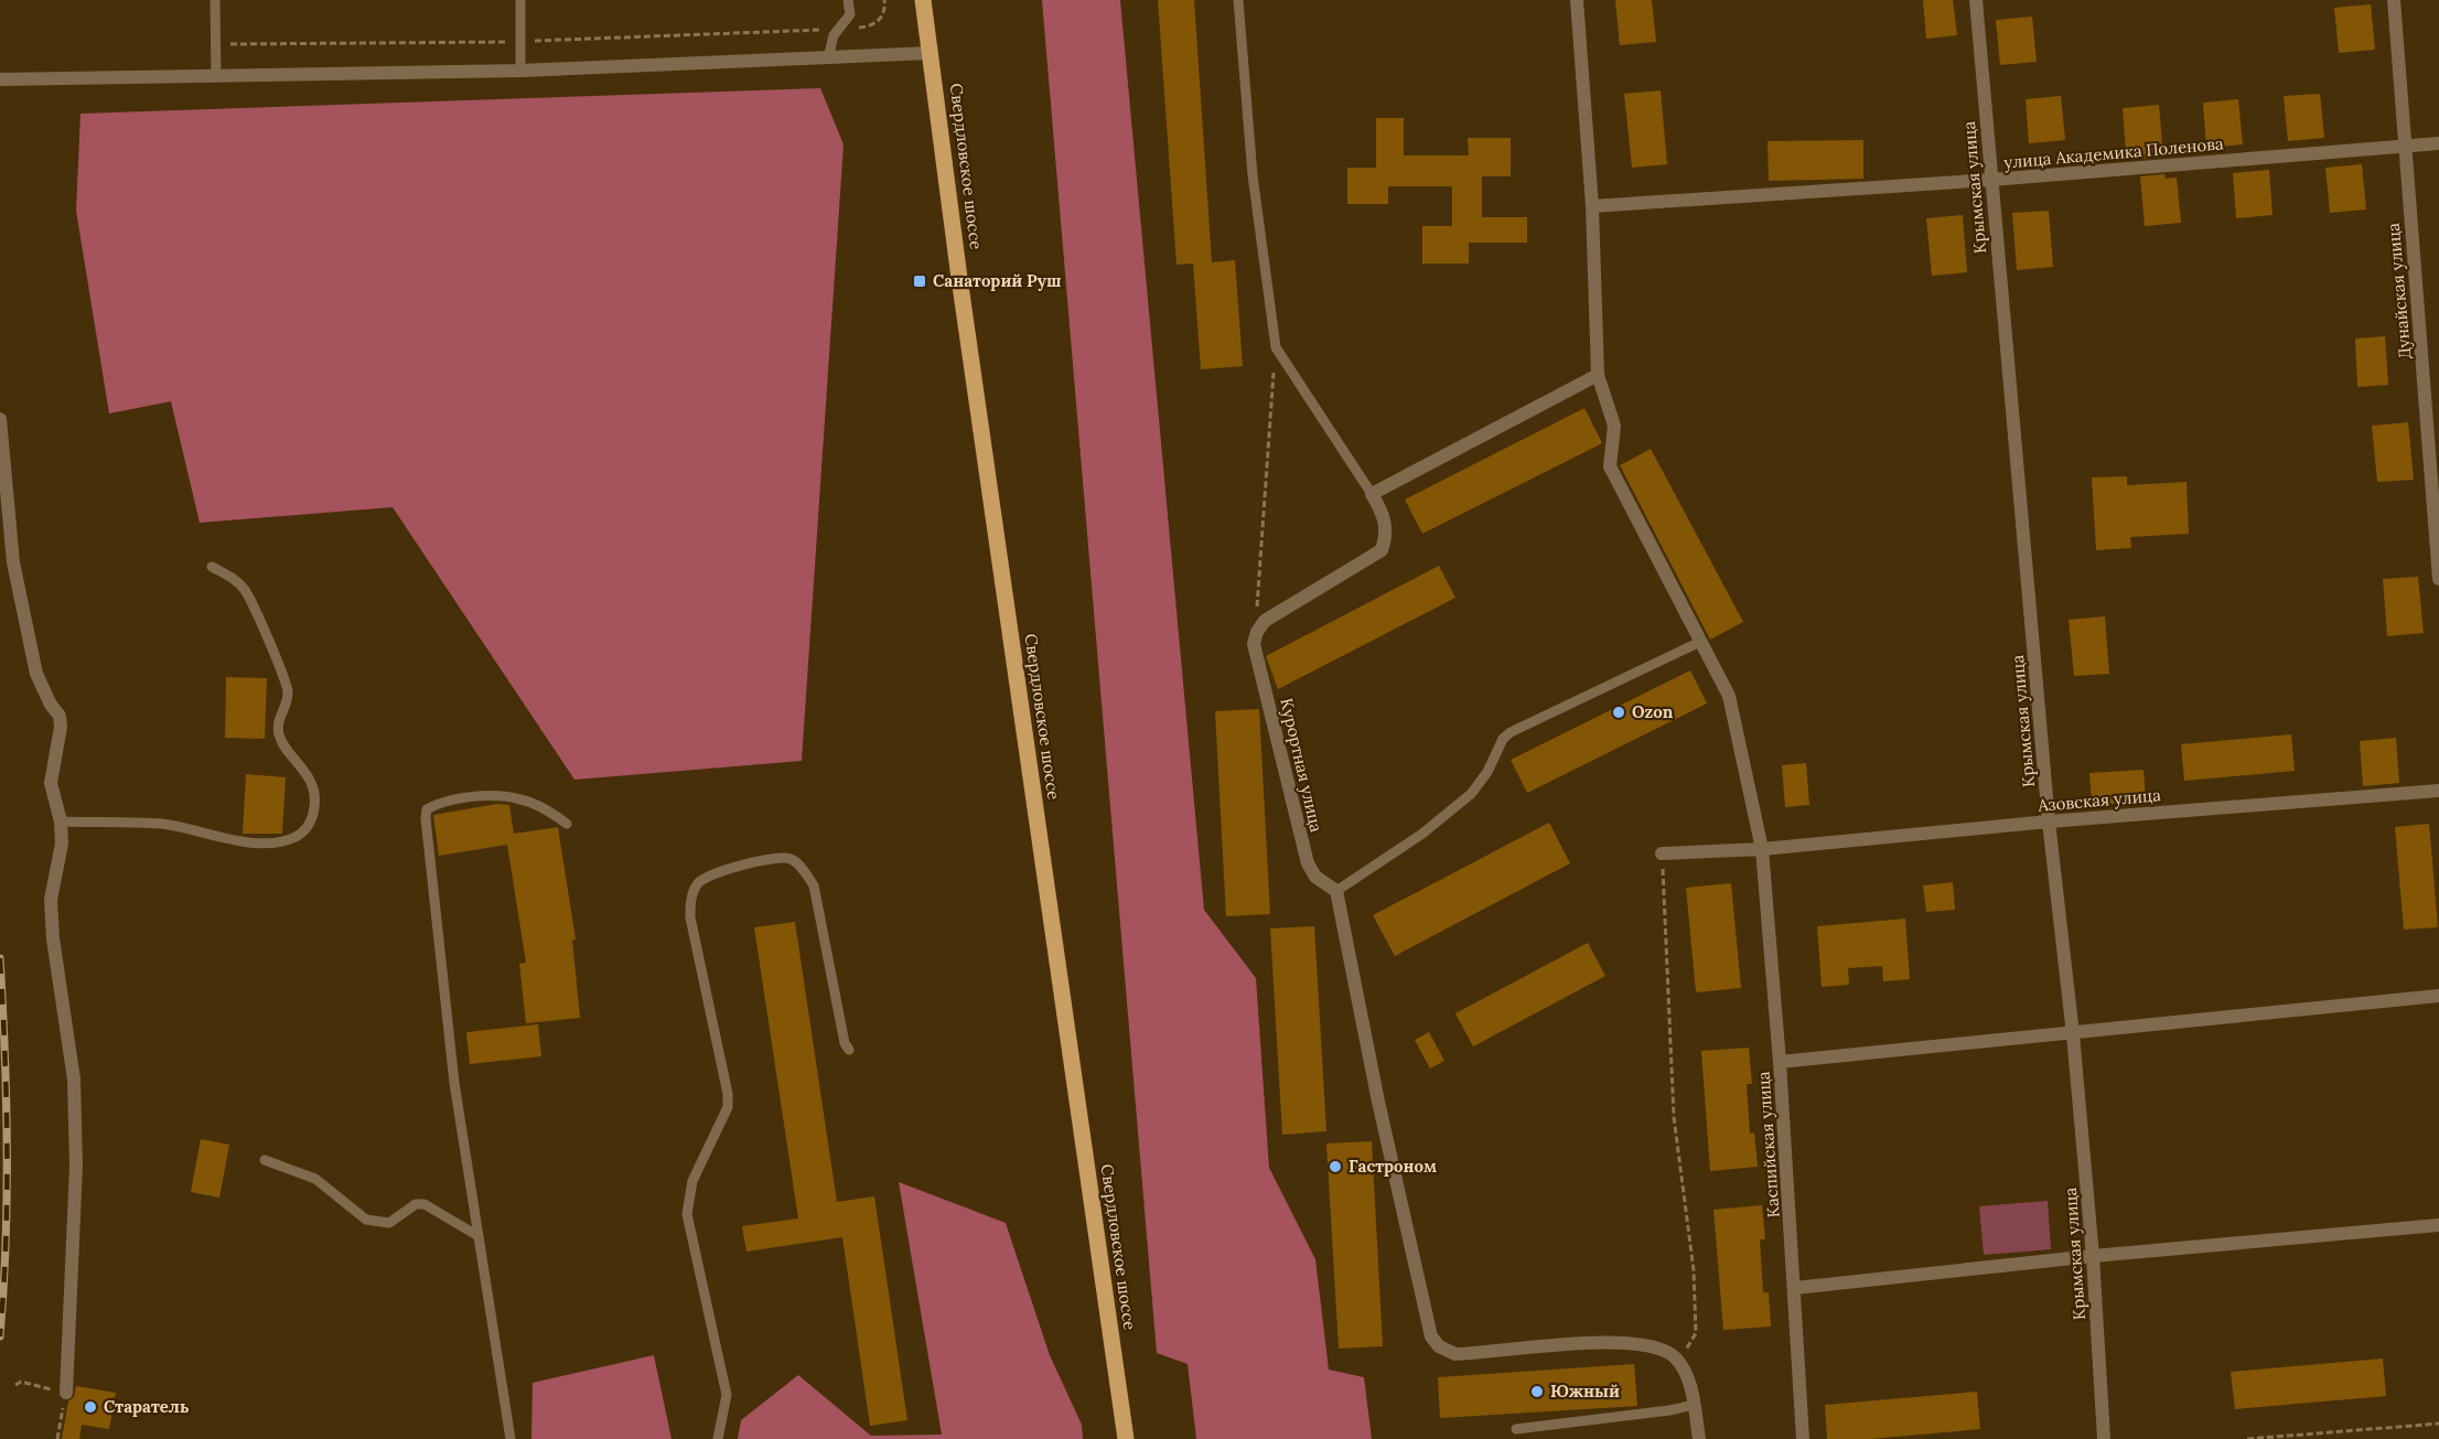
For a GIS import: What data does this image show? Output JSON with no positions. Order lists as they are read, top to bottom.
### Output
{
  "streets": {
    "main road": ["Свердловское шоссе"],
    "street": [
      "улица Академика Поленова",
      "Крымская улица",
      "Дунайская улица",
      "Курортная улица",
      "Азовская улица",
      "Каспийская улица"
    ]
  },
  "crossings": [
    ["улица Академика Поленова", "Крымская улица"],
    ["улица Академика Поленова", "Дунайская улица"],
    ["улица Академика Поленова", "Каспийская улица"],
    ["Крымская улица", "Азовская улица"],
    ["Азовская улица", "Каспийская улица"]
  ],
  "places": {
    "transit": ["Санаторий Руш"],
    "other": [
      "Ozon",
      "Гастроном",
      "Южный",
      "Старатель"
    ]
  }
}
